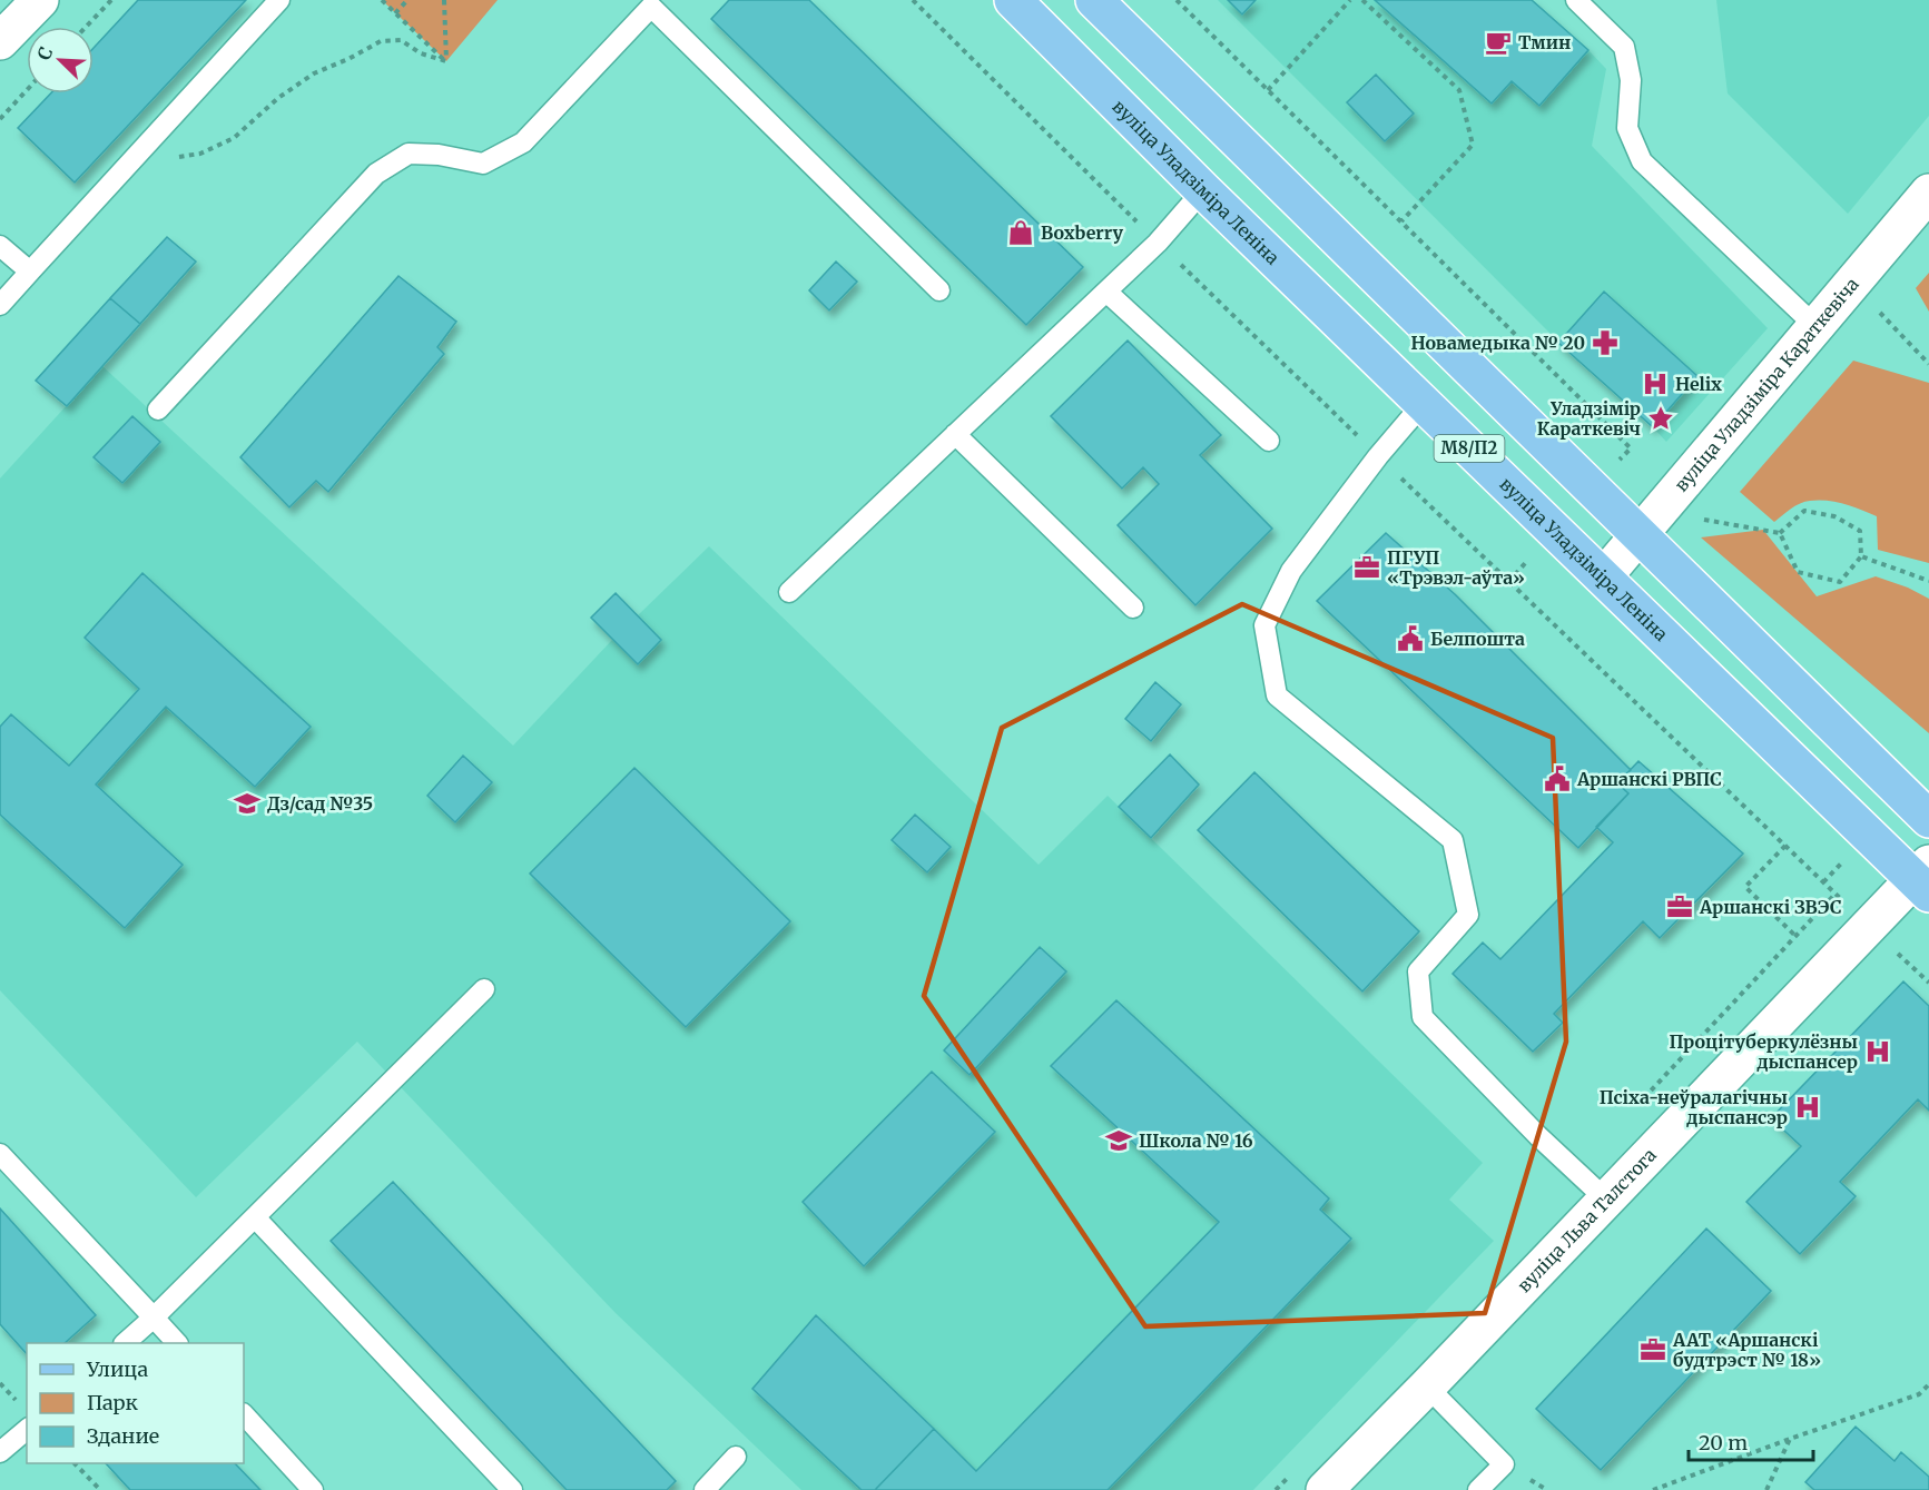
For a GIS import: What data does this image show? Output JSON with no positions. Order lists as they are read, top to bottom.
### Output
{
  "streets": {
    "main road": ["вуліца Уладзіміра Леніна", "М8/П2"],
    "street": ["вуліца Уладзіміра Караткевіча", "вуліца Льва Талстога"]
  },
  "crossings": [
    ["вуліца Уладзіміра Леніна", "вуліца Уладзіміра Караткевіча"],
    ["вуліца Уладзіміра Леніна", "вуліца Льва Талстога"],
    ["вуліца Уладзіміра Караткевіча", "М8/П2"]
  ],
  "places": {
    "cafe": ["Тмин"],
    "shop": ["Boxberry"],
    "pharmacy": ["Новамедыка № 20"],
    "hospital": ["Helix", "Процітуберкулёзны дыспансер", "Псіха-неўралагічны дыспансэр"],
    "place": ["Уладзімір Караткевіч"],
    "office": ["ПГУП «Трэвэл-аўта»", "Аршанскі ЗВЭС", "ААТ «Аршанскі будтрэст № 18»"],
    "public building": ["Белпошта", "Аршанскі РВПС"],
    "school or university": ["Дз/сад №35", "Школа № 16"]
  },
  "legend": ["Улица", "Парк", "Здание"],
  "scale_bar": "20 m",
  "north": "top left"
}
